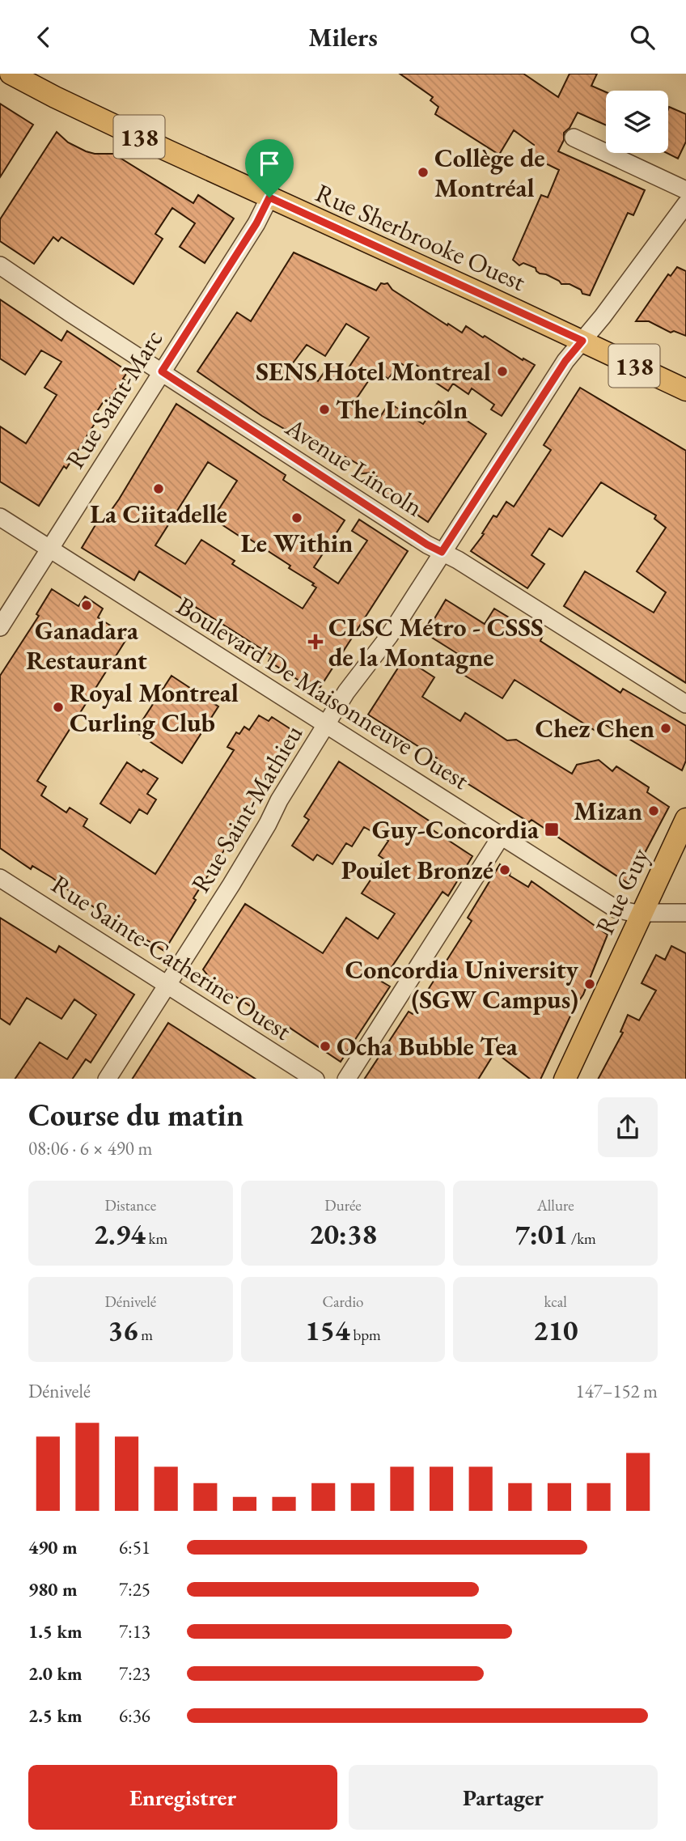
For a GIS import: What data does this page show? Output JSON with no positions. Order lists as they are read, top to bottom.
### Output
{
  "streets": {
    "main road": ["138", "Rue Sherbrooke Ouest", "Rue Guy"],
    "street": [
      "Rue Saint-Marc",
      "Avenue Lincoln",
      "Boulevard De Maisonneuve Ouest",
      "Rue Saint-Mathieu",
      "Rue Sainte-Catherine Ouest"
    ]
  },
  "crossings": [
    ["Rue Sherbrooke Ouest", "Rue Saint-Marc"],
    ["Rue Sherbrooke Ouest", "Rue Saint-Mathieu"],
    ["Rue Saint-Marc", "Avenue Lincoln"],
    ["Rue Saint-Marc", "Boulevard De Maisonneuve Ouest"],
    ["Avenue Lincoln", "Rue Saint-Mathieu"],
    ["Boulevard De Maisonneuve Ouest", "Rue Saint-Mathieu"],
    ["Boulevard De Maisonneuve Ouest", "Rue Guy"],
    ["Rue Saint-Mathieu", "Rue Sainte-Catherine Ouest"]
  ],
  "places": {
    "other": [
      "Collège de Montréal",
      "SENS Hotel Montreal",
      "The Lincoln",
      "La Ciitadelle",
      "Le Within",
      "Ganadara Restaurant",
      "Royal Montreal Curling Club",
      "Chez Chen",
      "Mizan",
      "Poulet Bronzé",
      "Concordia University (SGW Campus)",
      "Ocha Bubble Tea"
    ],
    "health": ["CLSC Métro - CSSS de la Montagne"],
    "transit": ["Guy-Concordia"]
  },
  "page": {
    "header": "Milers",
    "heading": ["Course du matin", "08:06 · 6 × 490 m"],
    "stats": [
      ["Distance", "2.94 km"],
      ["Durée", "20:38"],
      ["Allure", "7:01 /km"],
      ["Dénivelé", "36 m"],
      ["Cardio", "154 bpm"],
      ["kcal", "210"]
    ],
    "chart": ["Dénivelé", "147–152 m"],
    "list": [
      {
        "name": "490 m",
        "note": "6:51"
      },
      {
        "name": "980 m",
        "note": "7:25"
      },
      {
        "name": "1.5 km",
        "note": "7:13"
      },
      {
        "name": "2.0 km",
        "note": "7:23"
      },
      {
        "name": "2.5 km",
        "note": "6:36"
      }
    ],
    "buttons": ["Enregistrer", "Partager"]
  }
}
